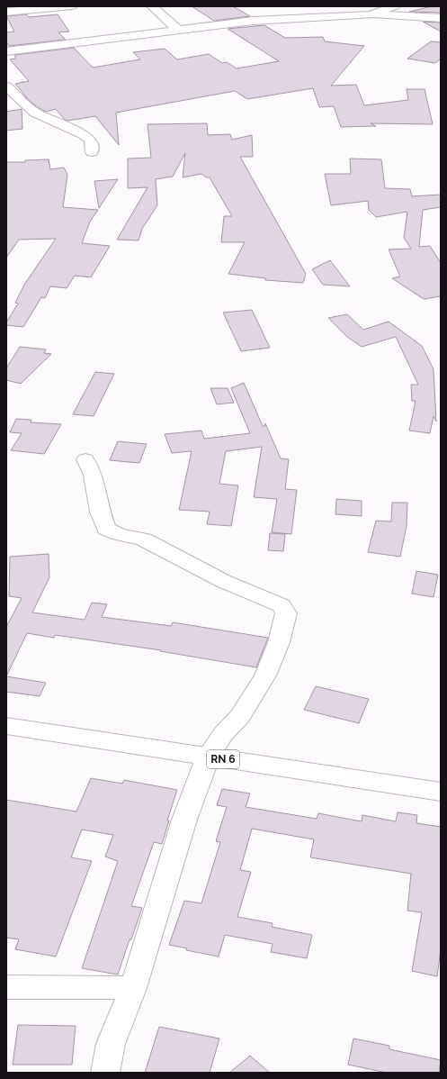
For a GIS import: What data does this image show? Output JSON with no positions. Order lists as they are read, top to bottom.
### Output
{
  "streets": {
    "street": ["RN 6"]
  }
}
